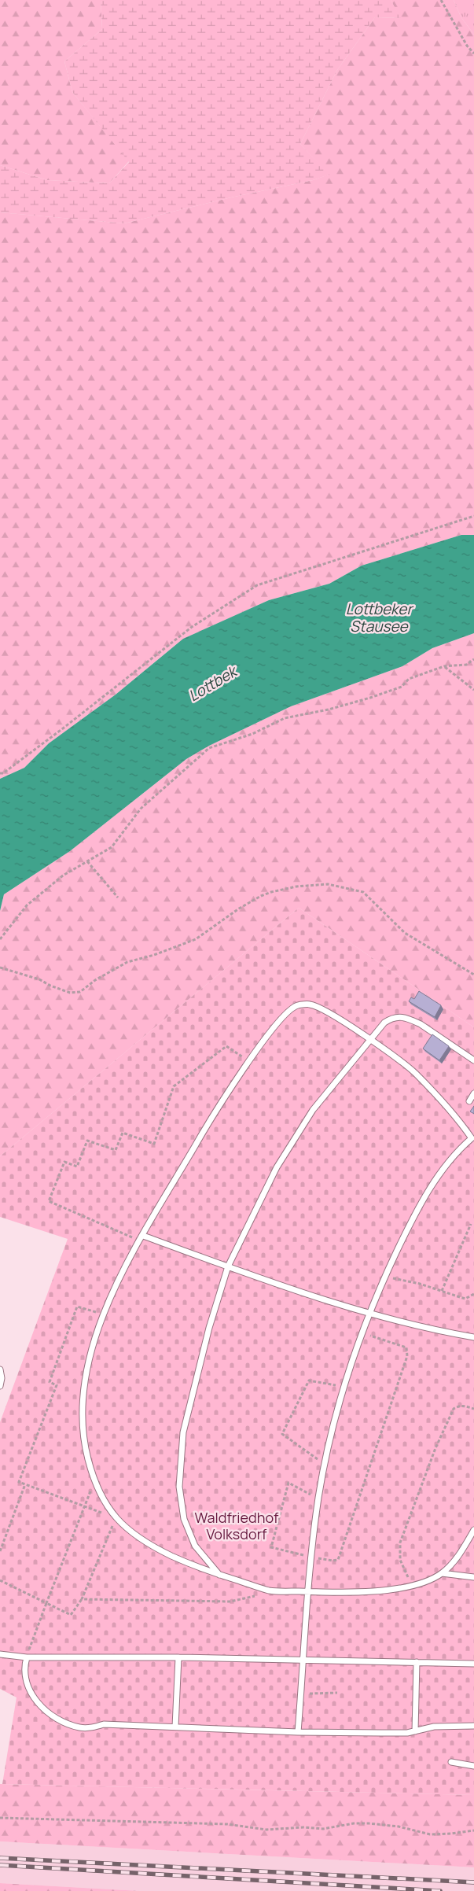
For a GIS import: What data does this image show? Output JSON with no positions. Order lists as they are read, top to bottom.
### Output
{
  "water": ["Lottbeker Stausee", "Lottbek"],
  "parks": ["Waldfriedhof Volksdorf"]
}
